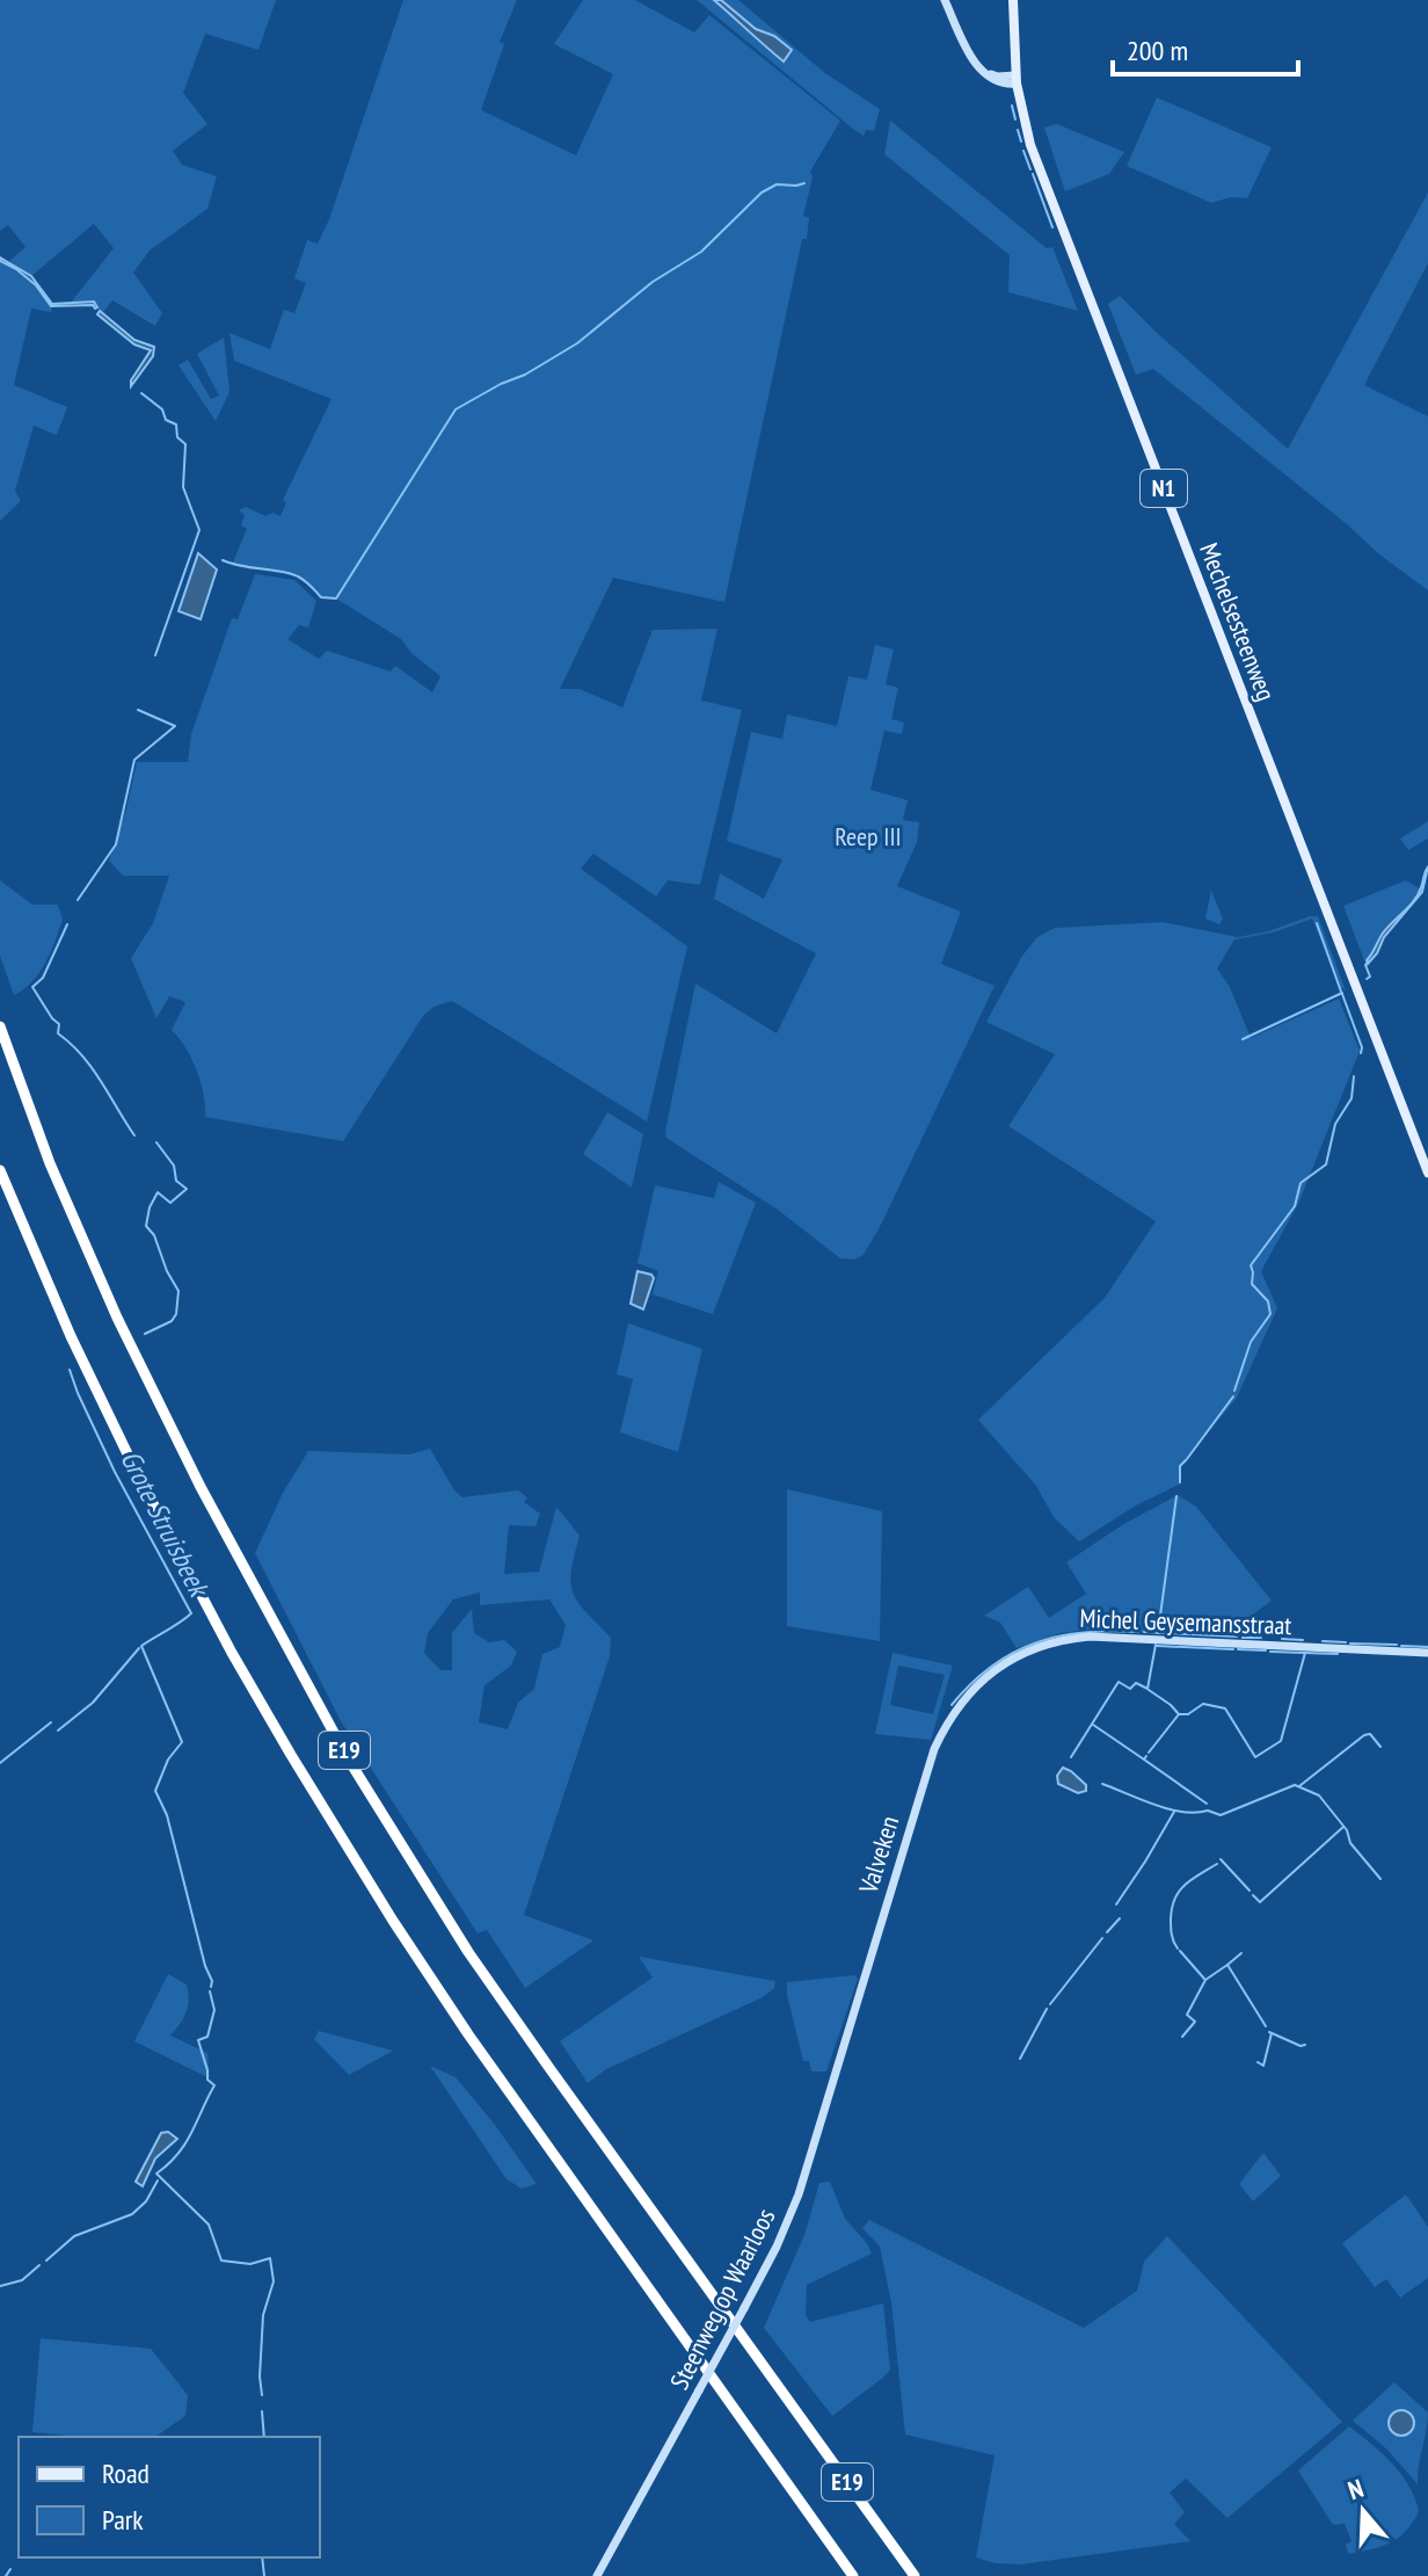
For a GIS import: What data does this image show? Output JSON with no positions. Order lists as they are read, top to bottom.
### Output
{
  "streets": {
    "highway": ["E19"],
    "main road": ["N1", "Mechelsesteenweg"],
    "street": ["Michel Geysemansstraat", "Valveken", "Steenweg op Waarloos"]
  },
  "crossings": [
    ["N1", "Mechelsesteenweg"],
    ["Michel Geysemansstraat", "Valveken"],
    ["Valveken", "Steenweg op Waarloos"]
  ],
  "water": ["Grote Struisbeek"],
  "parks": ["Reep III"],
  "legend": ["Road", "Park"],
  "scale_bar": "200 m",
  "north": "top"
}
